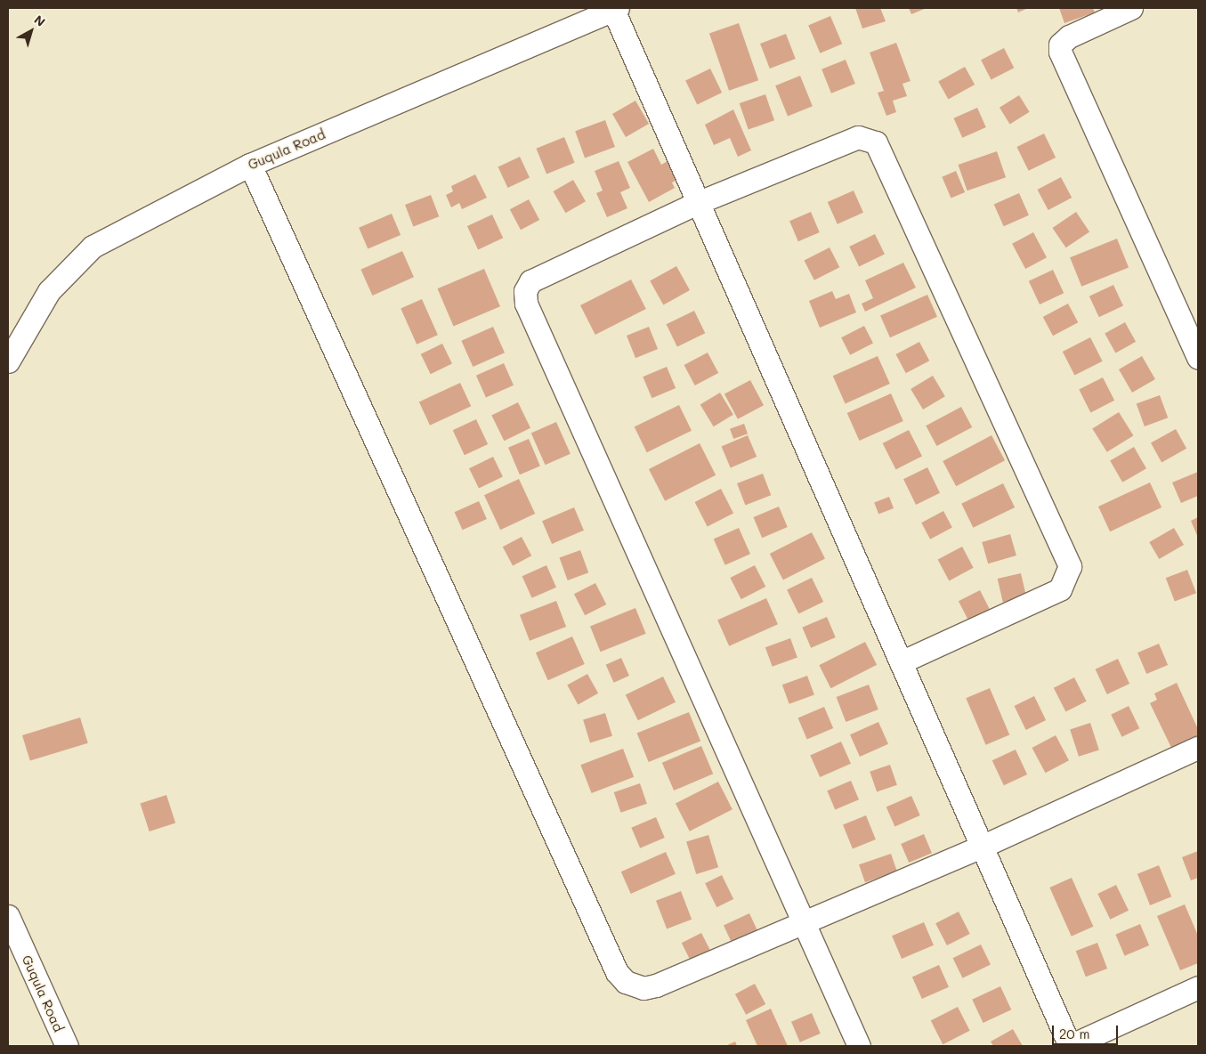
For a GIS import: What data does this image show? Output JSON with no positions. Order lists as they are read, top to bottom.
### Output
{
  "streets": {
    "street": ["Guqula Road"]
  },
  "scale_bar": "20 m",
  "north": "top right"
}
